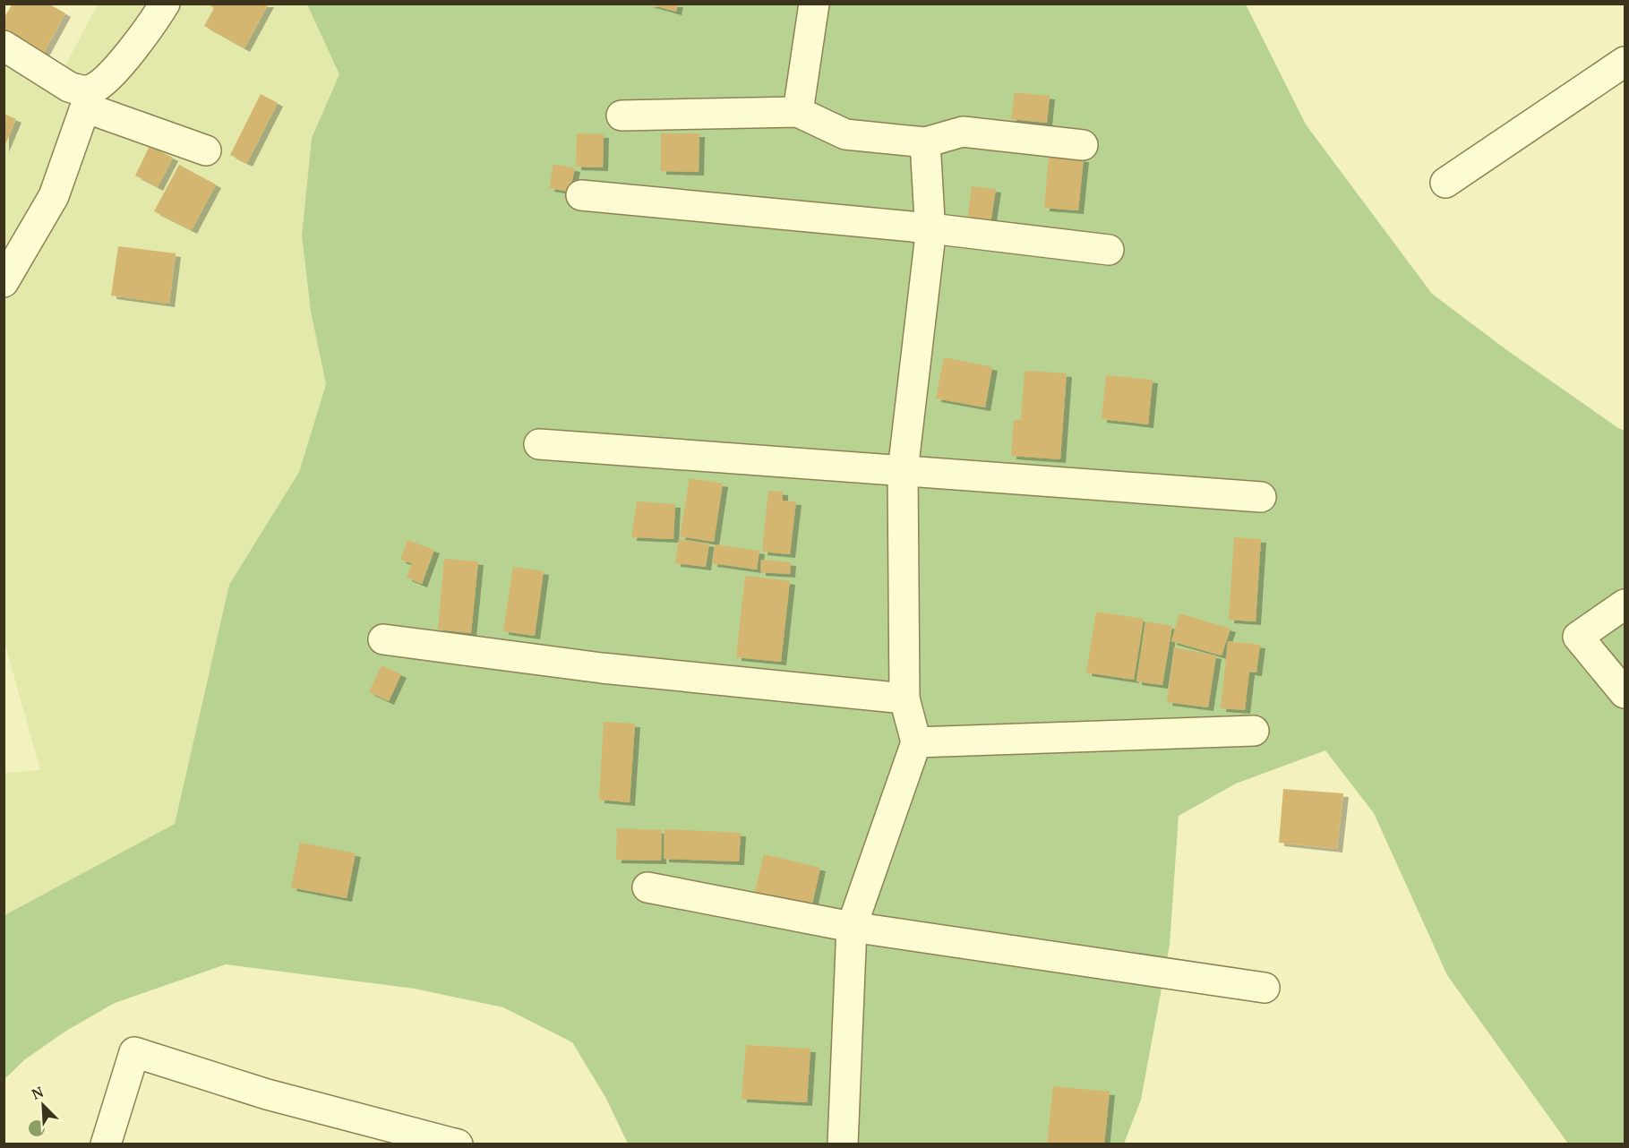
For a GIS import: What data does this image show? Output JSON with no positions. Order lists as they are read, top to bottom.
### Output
{
  "north": "top left"
}
